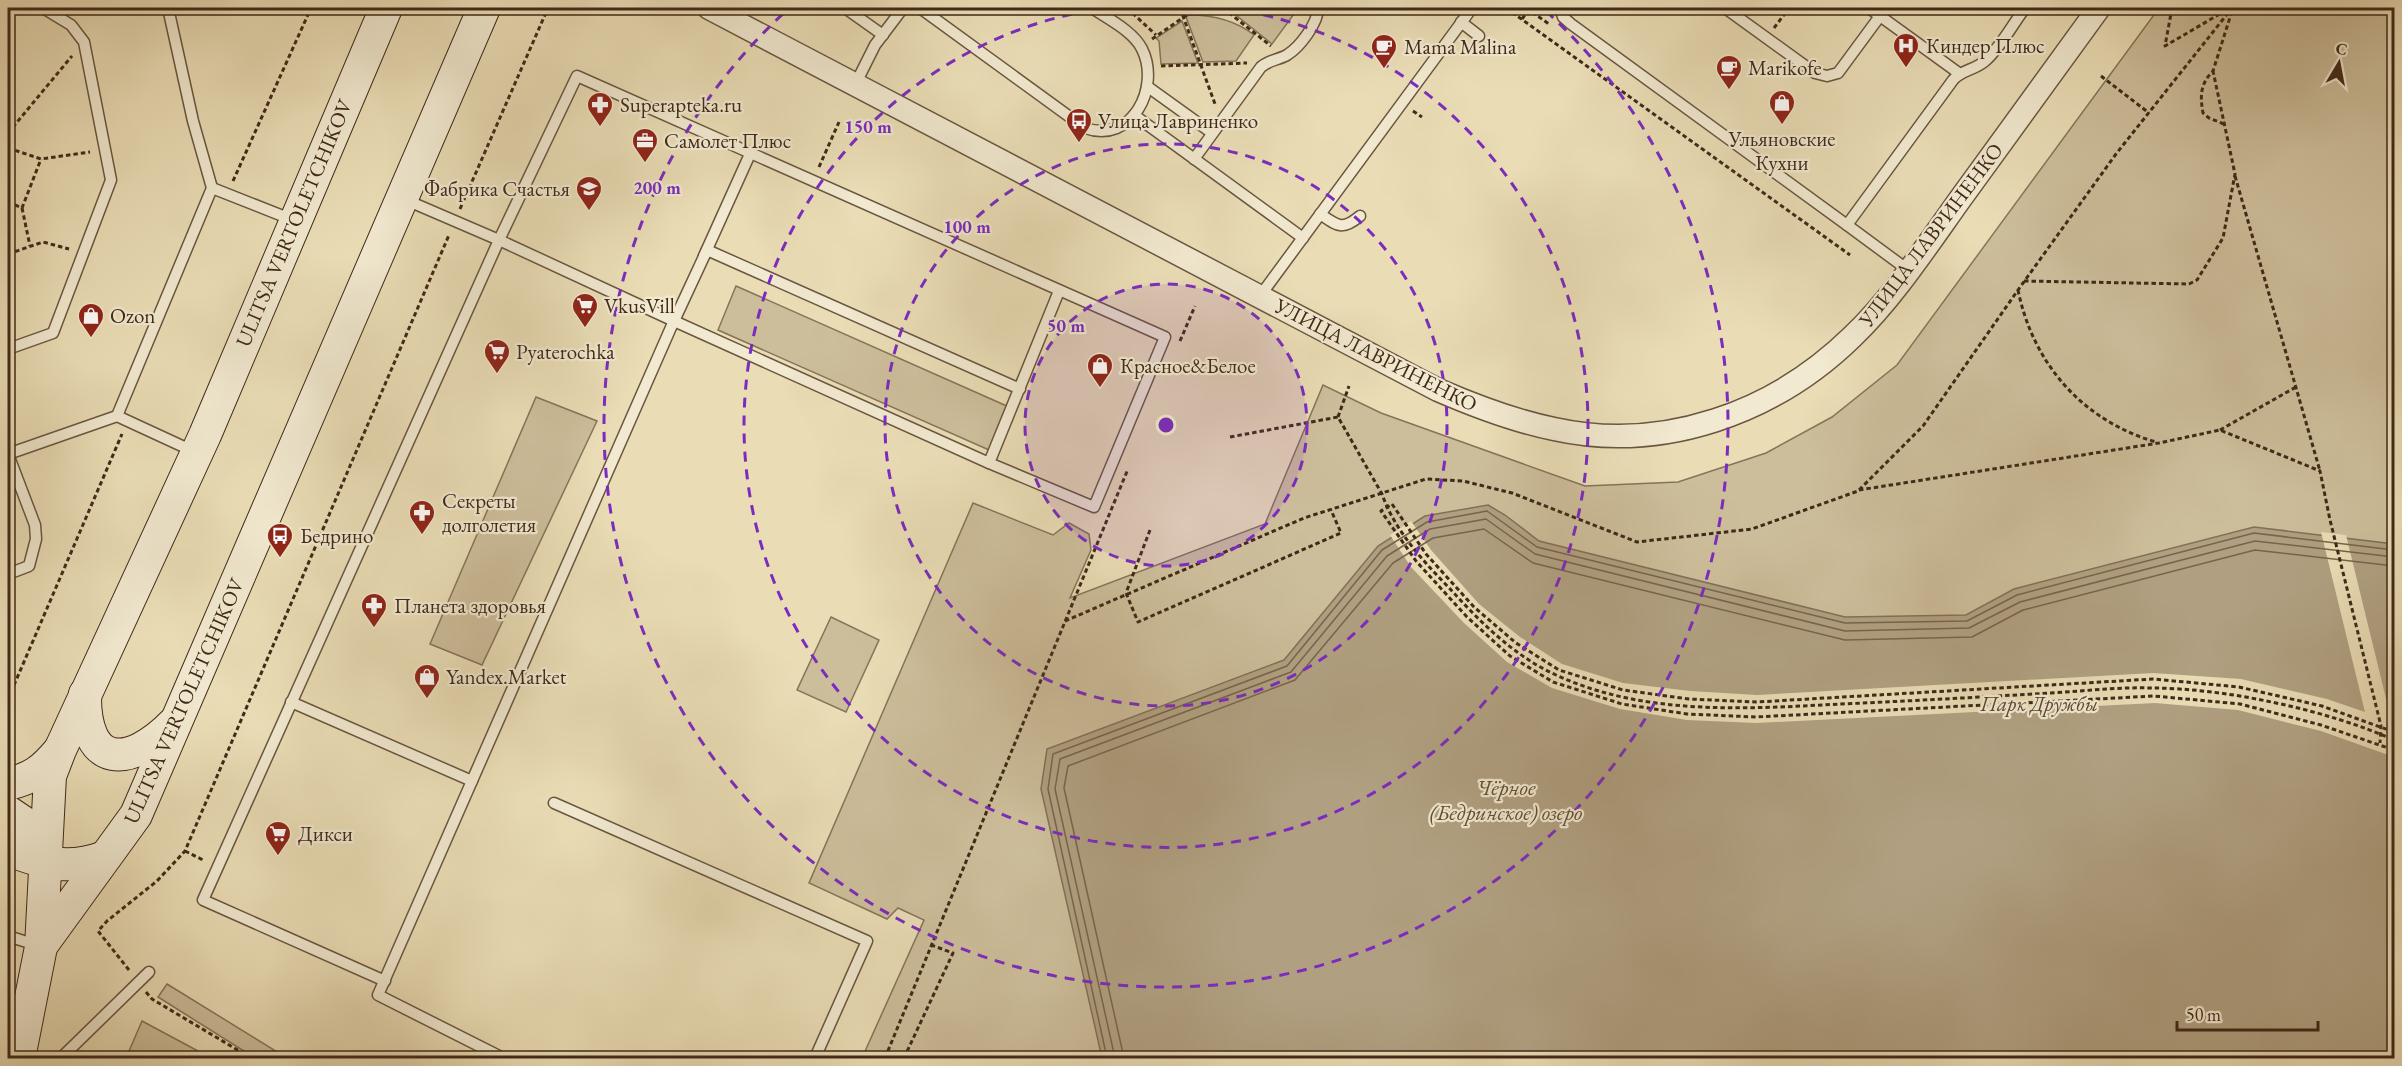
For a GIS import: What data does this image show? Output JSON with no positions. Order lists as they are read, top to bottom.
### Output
{
  "streets": {
    "main road": ["ULITSA VERTOLETCHIKOV"],
    "street": ["УЛИЦА ЛАВРИНЕНКО"]
  },
  "water": ["Чёрное (Бедринское) озеро"],
  "parks": ["Парк Дружбы"],
  "places": {
    "hospital": ["Киндер Плюс"],
    "cafe": ["Mama Malina", "Marikofe"],
    "shop": [
      "Ульяновские Кухни",
      "Ozon",
      "Красное&Белое",
      "Yandex.Market"
    ],
    "pharmacy": ["Superapteka.ru", "Секреты долголетия", "Планета здоровья"],
    "bus stop": ["Улица Лавриненко", "Бедрино"],
    "office": ["Самолет Плюс"],
    "school or university": ["Фабрика Счастья"],
    "supermarket": ["VkusVill", "Pyaterochka", "Дикси"]
  },
  "scale_bar": "50 m",
  "north": "top",
  "rings": [
    "150 m",
    "200 m",
    "100 m",
    "50 m"
  ]
}
